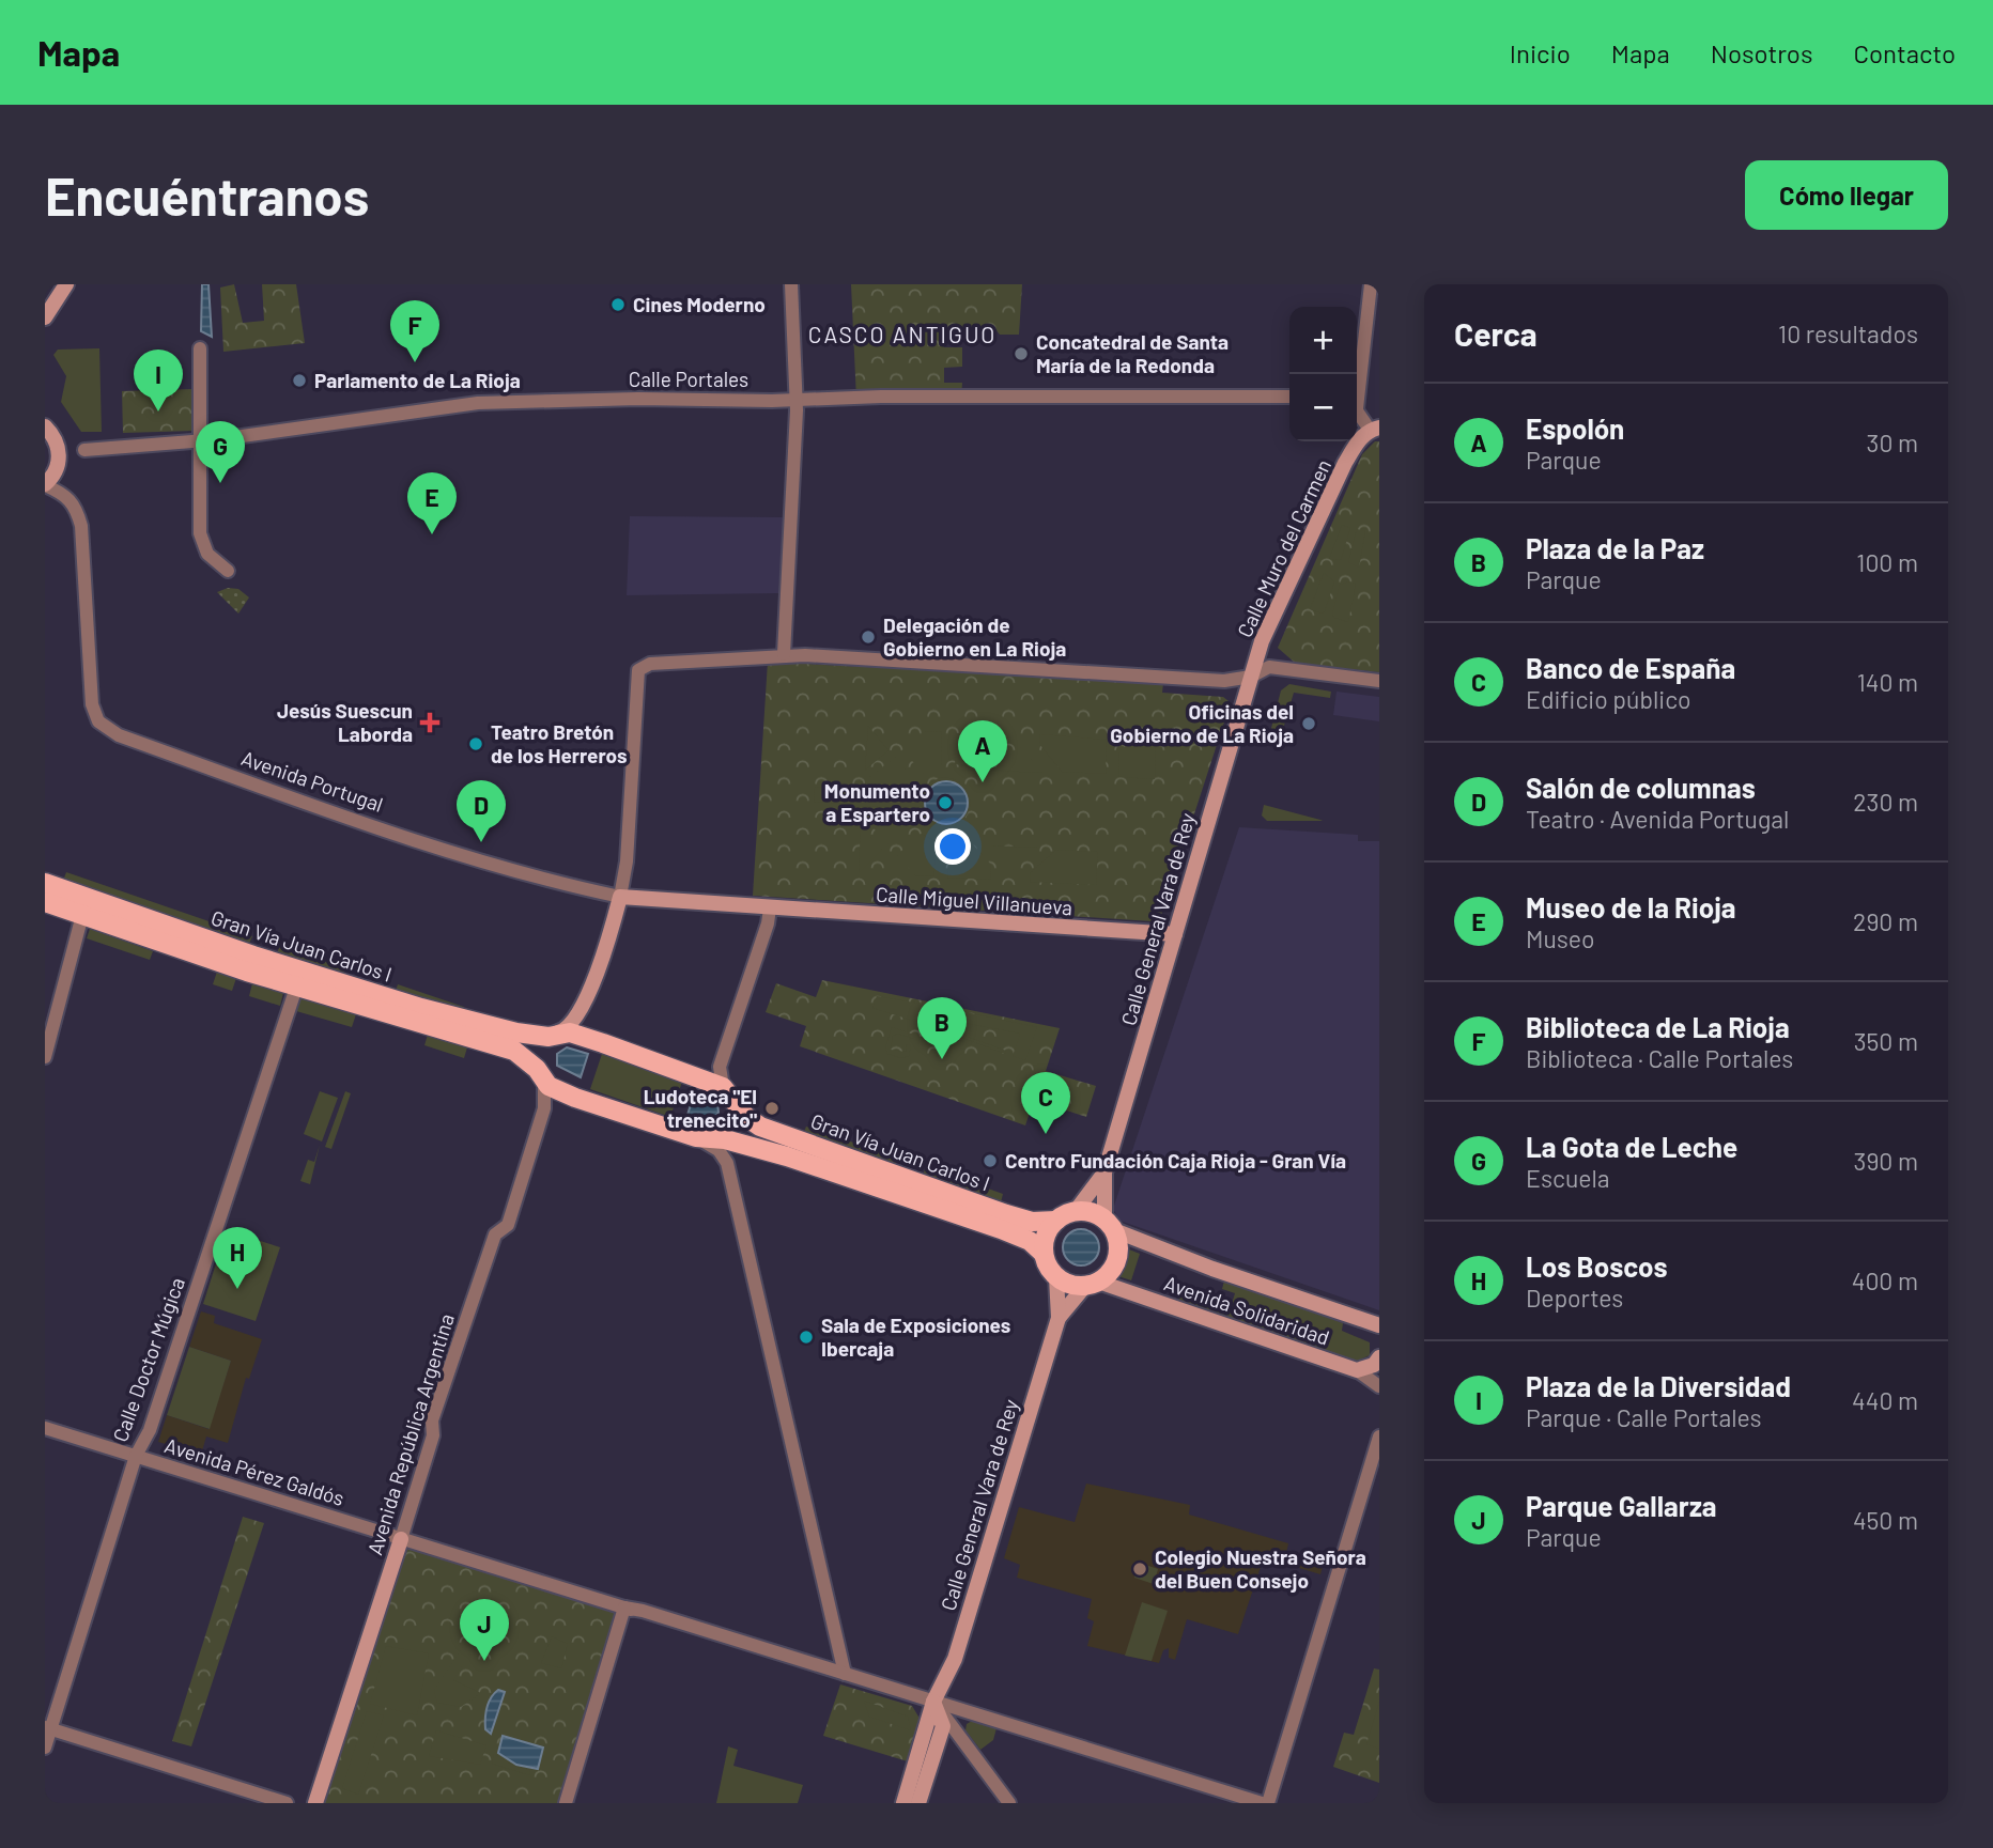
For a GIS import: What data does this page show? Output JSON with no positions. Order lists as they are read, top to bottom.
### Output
{
  "streets": {
    "main road": [
      "Calle Muro del Carmen",
      "Avenida Portugal",
      "Calle Miguel Villanueva",
      "Calle General Vara de Rey",
      "Gran Vía Juan Carlos I",
      "Avenida Solidaridad",
      "Avenida República Argentina"
    ],
    "street": ["Calle Portales", "Calle Doctor Múgica", "Avenida Pérez Galdós"]
  },
  "crossings": [
    ["Calle Muro del Carmen", "Calle General Vara de Rey"],
    ["Avenida Portugal", "Calle Miguel Villanueva"],
    ["Calle Miguel Villanueva", "Calle General Vara de Rey"],
    ["Calle General Vara de Rey", "Gran Vía Juan Carlos I"],
    ["Calle General Vara de Rey", "Avenida Solidaridad"],
    ["Calle General Vara de Rey", "Avenida Pérez Galdós"],
    ["Gran Vía Juan Carlos I", "Avenida Solidaridad"],
    ["Gran Vía Juan Carlos I", "Calle Doctor Múgica"],
    ["Gran Vía Juan Carlos I", "Avenida República Argentina"],
    ["Calle Doctor Múgica", "Avenida Pérez Galdós"],
    ["Avenida República Argentina", "Avenida Pérez Galdós"]
  ],
  "districts": ["CASCO ANTIGUO"],
  "places": {
    "other": [
      "Cines Moderno",
      "Concatedral de Santa María de la Redonda",
      "Parlamento de La Rioja",
      "Delegación de Gobierno en La Rioja",
      "Oficinas del Gobierno de La Rioja",
      "Teatro Bretón de los Herreros",
      "Monumento a Espartero",
      "Ludoteca \"El trenecito\"",
      "Centro Fundación Caja Rioja - Gran Vía",
      "Sala de Exposiciones Ibercaja",
      "Colegio Nuestra Señora del Buen Consejo"
    ],
    "health": ["Jesús Suescun Laborda"]
  },
  "page": {
    "header": "Mapa",
    "nav": [
      "Inicio",
      "Mapa",
      "Nosotros",
      "Contacto"
    ],
    "buttons": "Cómo llegar",
    "title": "Encuéntranos",
    "heading": ["Cerca", "10 resultados"],
    "pins": [
      "F",
      "I",
      "G",
      "E",
      "A",
      "D",
      "B",
      "C",
      "H",
      "J"
    ],
    "map_buttons": ["+", "−"],
    "list": [
      {
        "mark": "A",
        "name": "Espolón",
        "note": "Parque",
        "value": "30 m"
      },
      {
        "mark": "B",
        "name": "Plaza de la Paz",
        "note": "Parque",
        "value": "100 m"
      },
      {
        "mark": "C",
        "name": "Banco de España",
        "note": "Edificio público",
        "value": "140 m"
      },
      {
        "mark": "D",
        "name": "Salón de columnas",
        "note": "Teatro · Avenida Portugal",
        "value": "230 m"
      },
      {
        "mark": "E",
        "name": "Museo de la Rioja",
        "note": "Museo",
        "value": "290 m"
      },
      {
        "mark": "F",
        "name": "Biblioteca de La Rioja",
        "note": "Biblioteca · Calle Portales",
        "value": "350 m"
      },
      {
        "mark": "G",
        "name": "La Gota de Leche",
        "note": "Escuela",
        "value": "390 m"
      },
      {
        "mark": "H",
        "name": "Los Boscos",
        "note": "Deportes",
        "value": "400 m"
      },
      {
        "mark": "I",
        "name": "Plaza de la Diversidad",
        "note": "Parque · Calle Portales",
        "value": "440 m"
      },
      {
        "mark": "J",
        "name": "Parque Gallarza",
        "note": "Parque",
        "value": "450 m"
      }
    ]
  }
}
